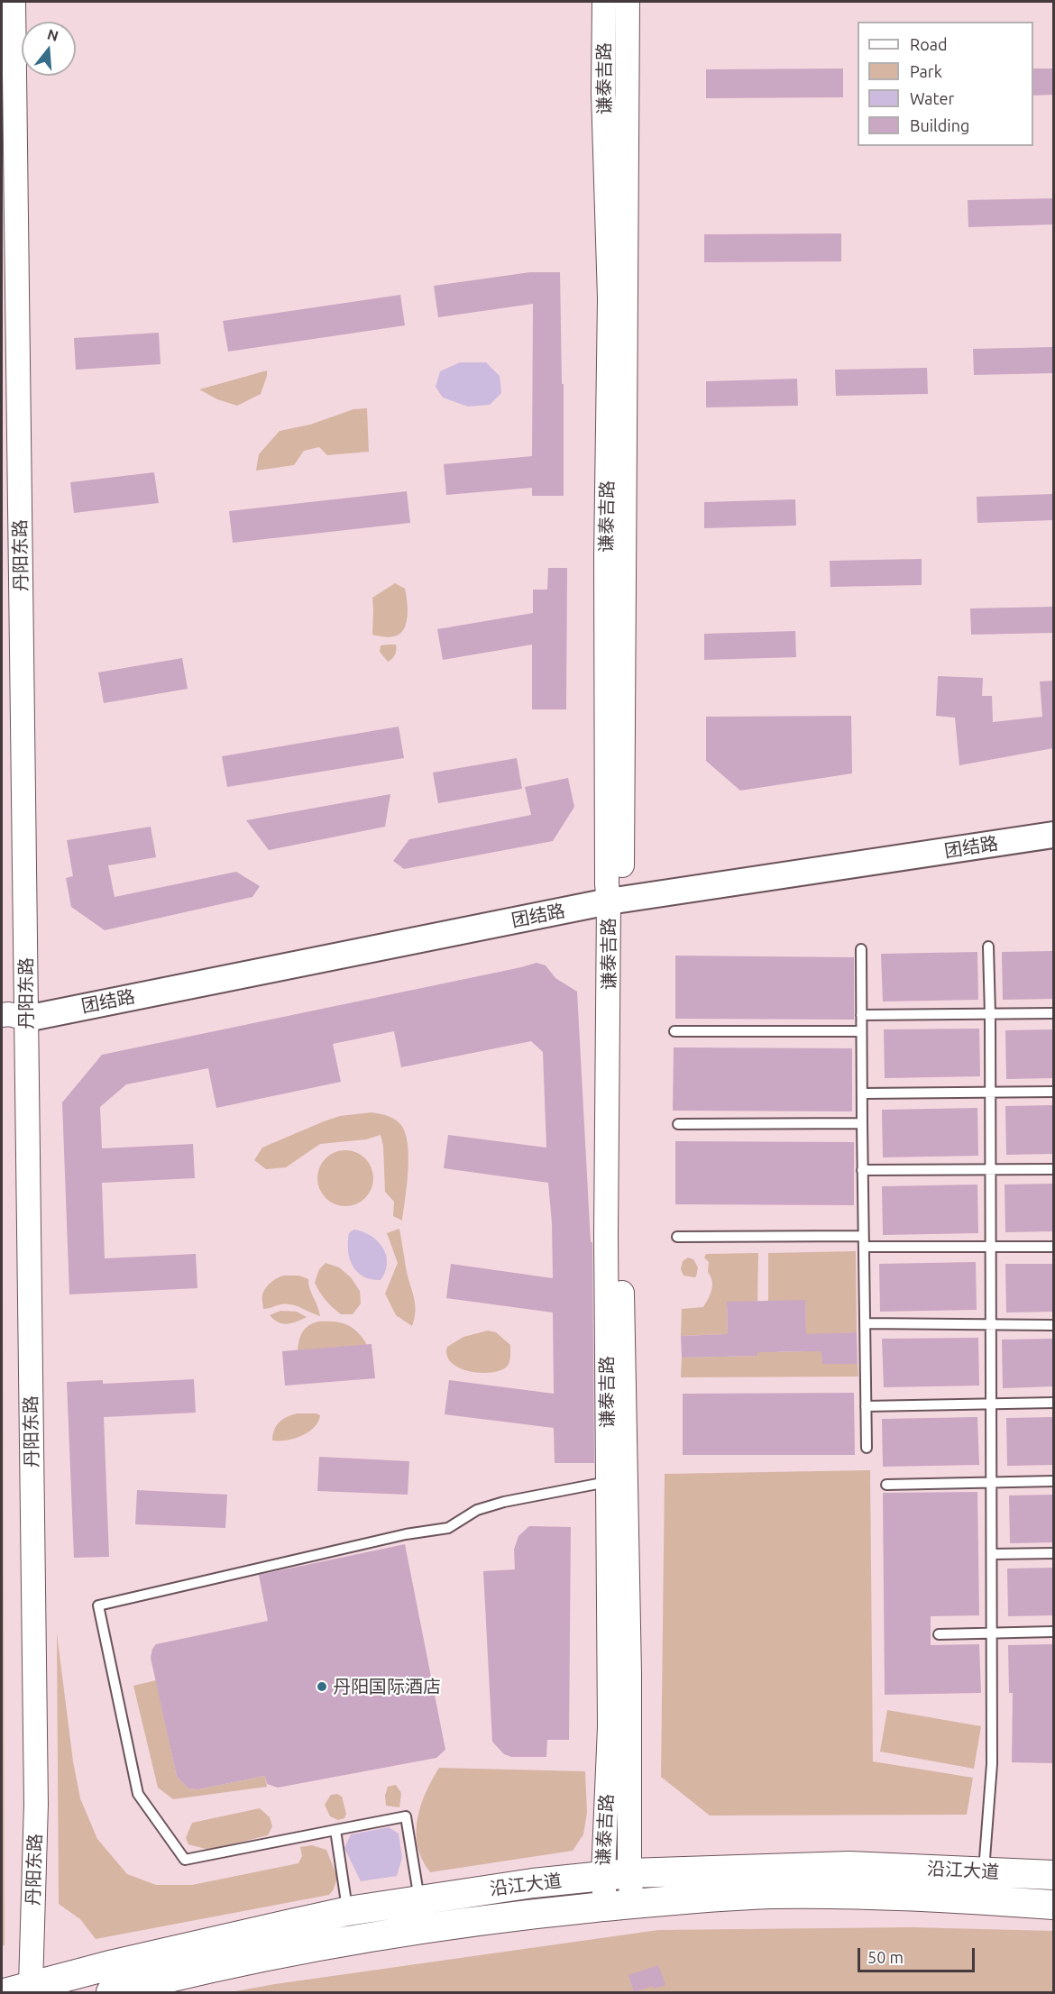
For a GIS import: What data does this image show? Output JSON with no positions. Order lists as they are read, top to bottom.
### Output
{
  "streets": {
    "main road": ["团结路", "沿江大道"],
    "street": ["谦泰吉路", "丹阳东路"]
  },
  "crossings": [
    ["谦泰吉路", "团结路"],
    ["谦泰吉路", "沿江大道"],
    ["丹阳东路", "团结路"],
    ["丹阳东路", "沿江大道"]
  ],
  "places": ["丹阳国际酒店"],
  "legend": [
    "Road",
    "Park",
    "Water",
    "Building"
  ],
  "scale_bar": "50 m",
  "north": "top"
}
